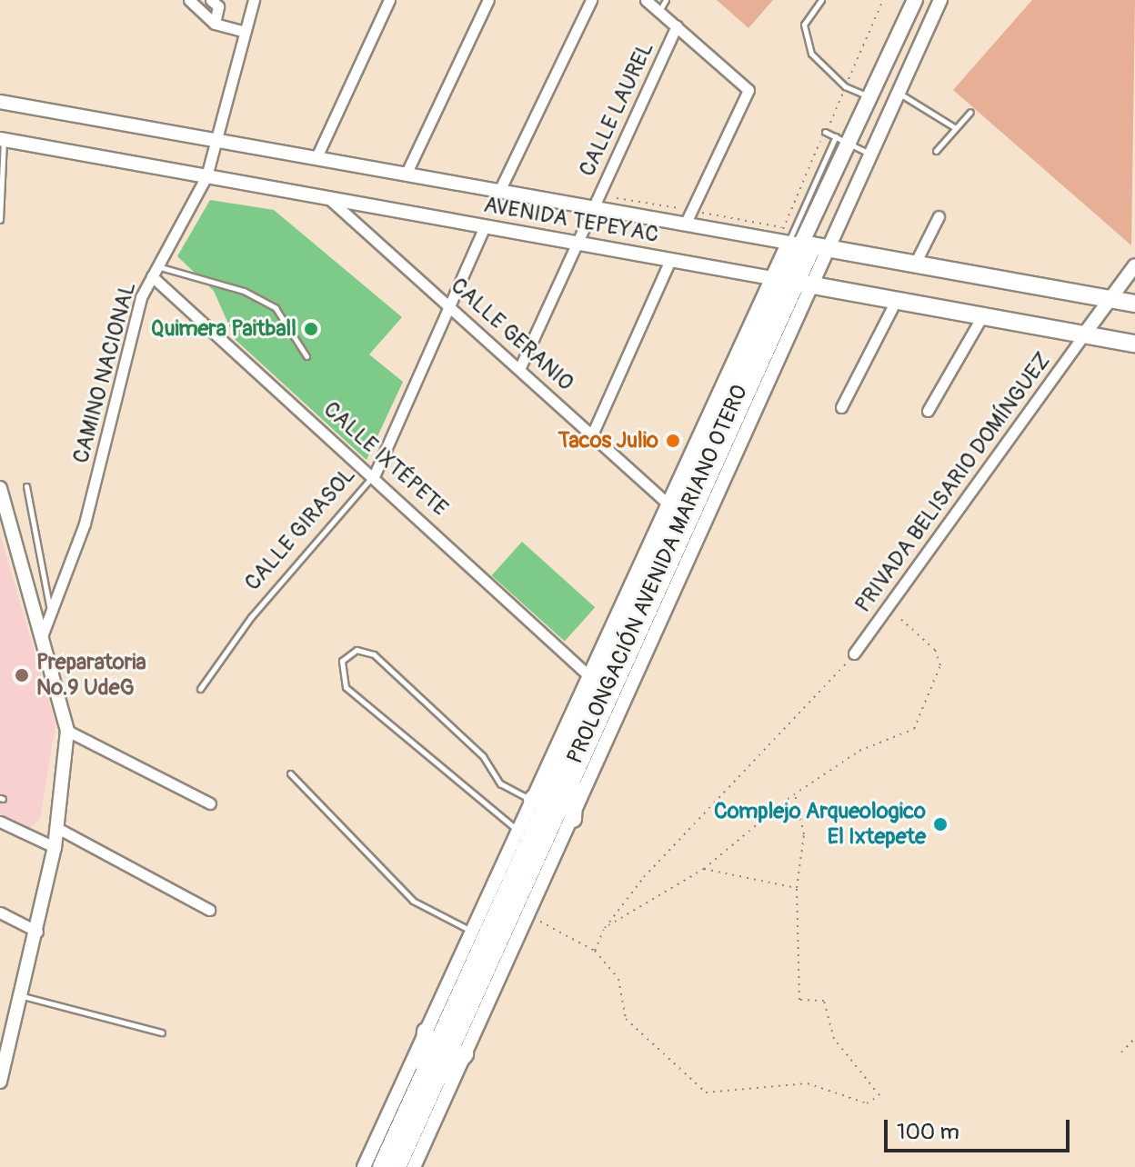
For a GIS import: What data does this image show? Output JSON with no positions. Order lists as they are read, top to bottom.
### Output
{
  "streets": {
    "main road": ["AVENIDA TEPEYAC", "PROLONGACIÓN AVENIDA MARIANO OTERO"],
    "street": [
      "CALLE LAUREL",
      "CALLE GERANIO",
      "CAMINO NACIONAL",
      "CALLE IXTÉPETE",
      "PRIVADA BELISARIO DOMÍNGUEZ",
      "CALLE GIRASOL"
    ]
  },
  "crossings": [
    ["CALLE LAUREL", "AVENIDA TEPEYAC"],
    ["CALLE LAUREL", "CALLE GERANIO"],
    ["AVENIDA TEPEYAC", "CALLE GERANIO"],
    ["AVENIDA TEPEYAC", "CAMINO NACIONAL"],
    ["AVENIDA TEPEYAC", "PRIVADA BELISARIO DOMÍNGUEZ"],
    ["AVENIDA TEPEYAC", "CALLE GIRASOL"],
    ["AVENIDA TEPEYAC", "PROLONGACIÓN AVENIDA MARIANO OTERO"],
    ["CALLE GERANIO", "CALLE GIRASOL"],
    ["CALLE GERANIO", "PROLONGACIÓN AVENIDA MARIANO OTERO"],
    ["CAMINO NACIONAL", "CALLE IXTÉPETE"],
    ["CALLE IXTÉPETE", "CALLE GIRASOL"],
    ["CALLE IXTÉPETE", "PROLONGACIÓN AVENIDA MARIANO OTERO"]
  ],
  "places": [
    "Quimera Paitball",
    "Tacos Julio",
    "Preparatoria No.9 UdeG",
    "Complejo Arqueologico El Ixtepete"
  ],
  "scale_bar": "100 m"
}
